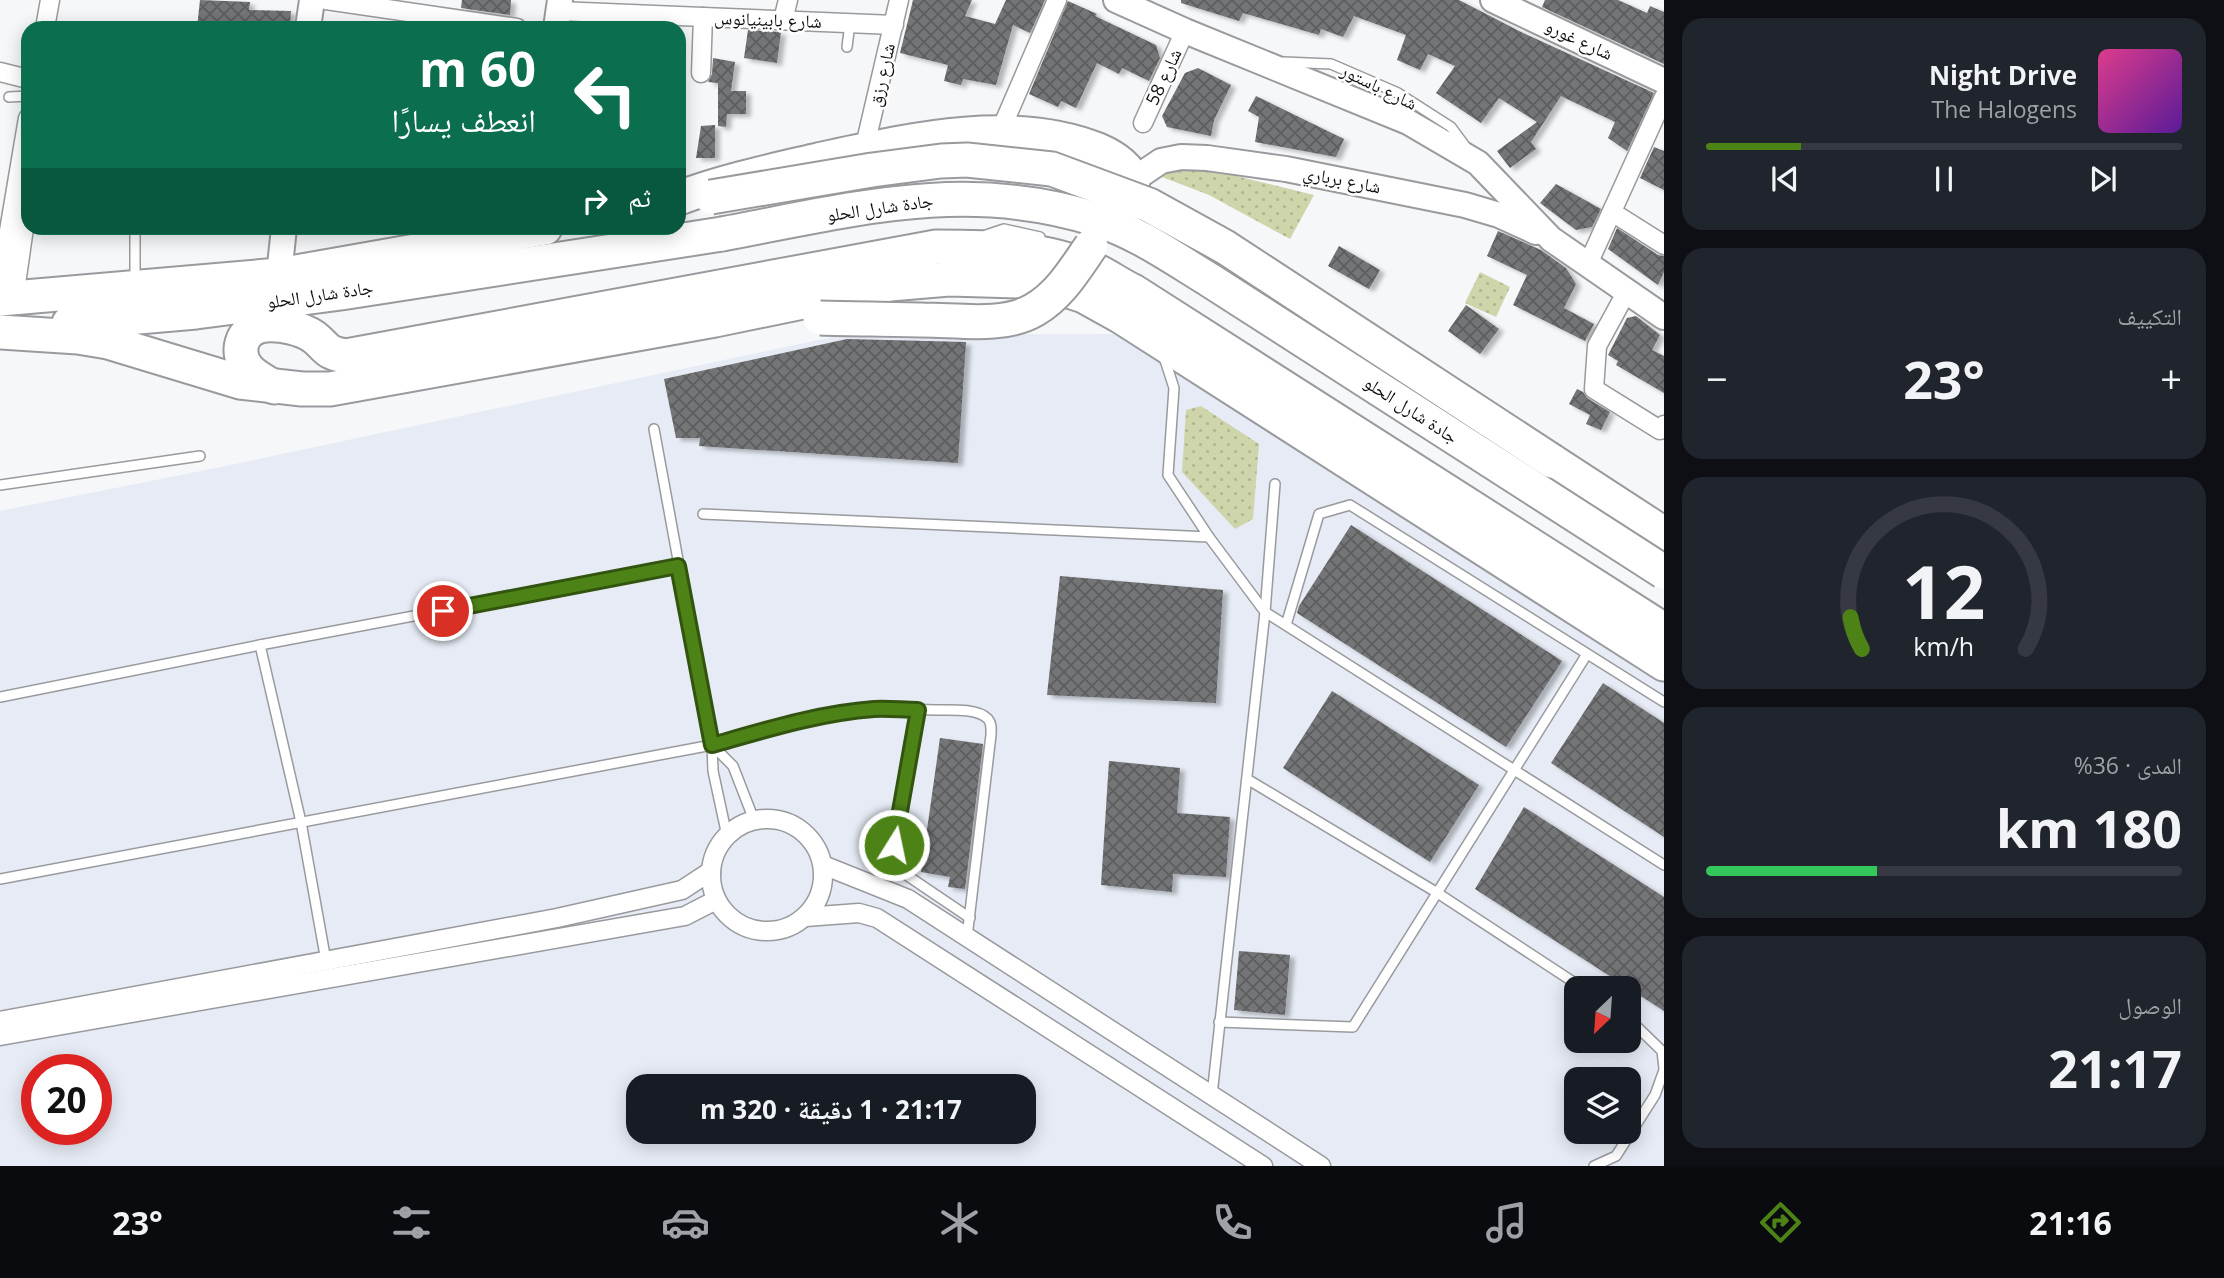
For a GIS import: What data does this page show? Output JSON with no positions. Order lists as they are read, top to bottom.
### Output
{
  "streets": {
    "highway": ["جادة شارل الحلو"],
    "street": [
      "شارع بابينيانوس",
      "شارع غورو",
      "شارع رزق",
      "شارع 58",
      "شارع باستور",
      "شارع برباري"
    ]
  },
  "crossings": [
    ["شارع بابينيانوس", "شارع رزق"],
    ["شارع 58", "شارع باستور"],
    ["شارع باستور", "شارع برباري"]
  ],
  "north": "bottom left",
  "page": {
    "turn": ["60 m", "انعطف يسارًا"],
    "song": ["Night Drive", "The Halogens"],
    "then": "ثم",
    "tile": [
      "التكييف",
      ["المدى · 36%", "180 km"],
      ["الوصول", "21:17"]
    ],
    "heat": ["−", "23°", "+"],
    "limit": "20",
    "trip": "21:17 · 1 دقيقة · 320 m",
    "tabs": ["21:16", "23°"],
    "gauge": ["12", "km/h"]
  }
}
